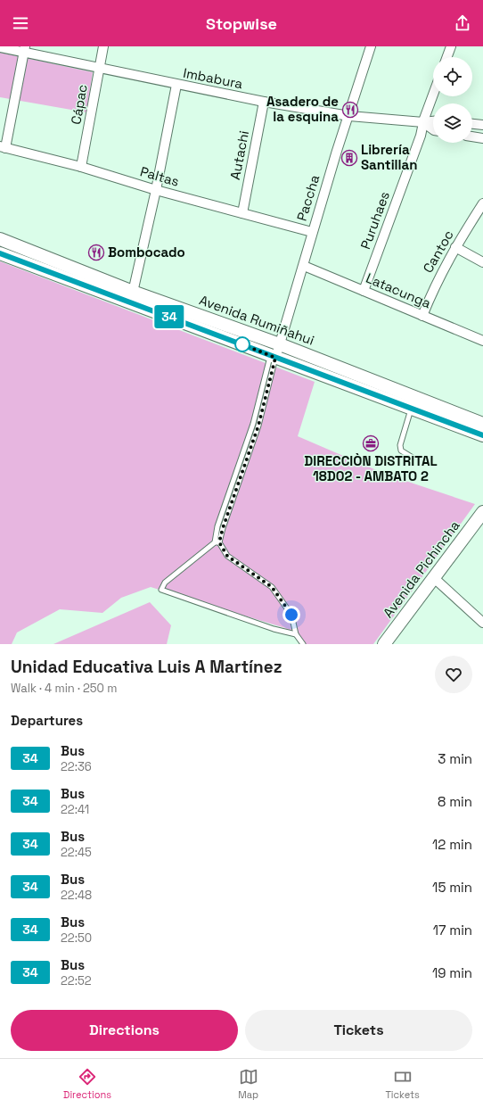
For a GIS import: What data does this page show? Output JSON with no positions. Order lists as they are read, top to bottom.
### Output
{
  "streets": {
    "main road": ["Avenida Rumiñahui", "Avenida Pichincha"],
    "street": [
      "Imbabura",
      "Cápac",
      "Autachi",
      "Paltas",
      "Paccha",
      "Puruhaes",
      "Cantoc",
      "Latacunga"
    ]
  },
  "crossings": [
    ["Imbabura", "Cápac"],
    ["Imbabura", "Autachi"],
    ["Imbabura", "Paccha"],
    ["Imbabura", "Puruhaes"],
    ["Cápac", "Paltas"],
    ["Autachi", "Paltas"],
    ["Paltas", "Paccha"],
    ["Paccha", "Latacunga"],
    ["Paccha", "Avenida Rumiñahui"],
    ["Puruhaes", "Latacunga"],
    ["Cantoc", "Latacunga"]
  ],
  "places": {
    "restaurant": ["Asadero de la esquina", "Bombocado"],
    "building": ["Librería Santillan"],
    "office": ["DIRECCIÒN DISTRITAL 18D02 - AMBATO 2"]
  },
  "lines": ["bus line 34"],
  "page": {
    "header": "Stopwise",
    "on_map": "34",
    "heading": [
      ["Unidad Educativa Luis A Martínez", "Walk · 4 min · 250 m"],
      "Departures"
    ],
    "list": [
      {
        "mark": "34",
        "name": "Bus",
        "note": "22:36",
        "value": "3 min"
      },
      {
        "mark": "34",
        "name": "Bus",
        "note": "22:41",
        "value": "8 min"
      },
      {
        "mark": "34",
        "name": "Bus",
        "note": "22:45",
        "value": "12 min"
      },
      {
        "mark": "34",
        "name": "Bus",
        "note": "22:48",
        "value": "15 min"
      },
      {
        "mark": "34",
        "name": "Bus",
        "note": "22:50",
        "value": "17 min"
      },
      {
        "mark": "34",
        "name": "Bus",
        "note": "22:52",
        "value": "19 min"
      }
    ],
    "buttons": ["Directions", "Tickets"],
    "tabs": ["Directions", "Map", "Tickets"]
  }
}
